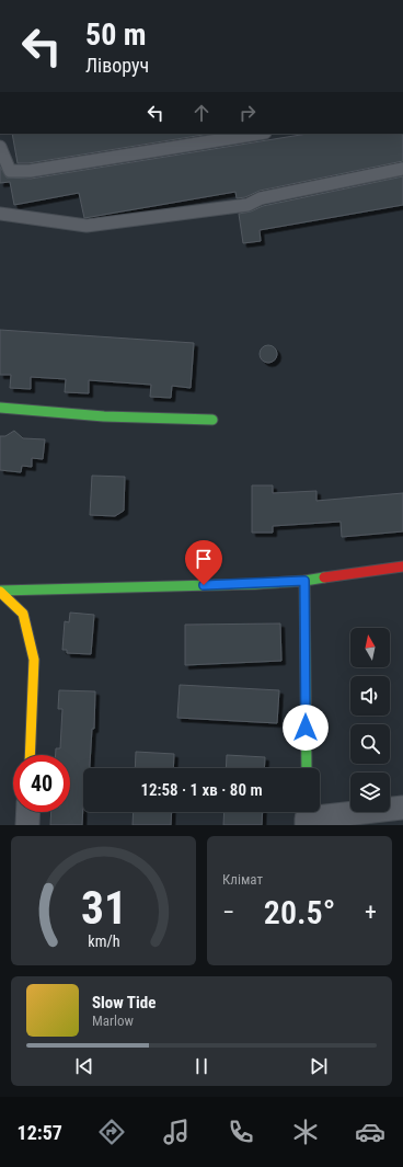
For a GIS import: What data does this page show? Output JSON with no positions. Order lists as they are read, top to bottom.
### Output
{
  "north": "top",
  "page": {
    "turn": ["50 m", "Ліворуч"],
    "limit": "40",
    "trip": "12:58 · 1 хв · 80 m",
    "tile": "Клімат",
    "heat": ["−", "20.5°", "+"],
    "song": ["Slow Tide", "Marlow"],
    "tabs": "12:57",
    "gauge": ["31", "km/h"]
  }
}
